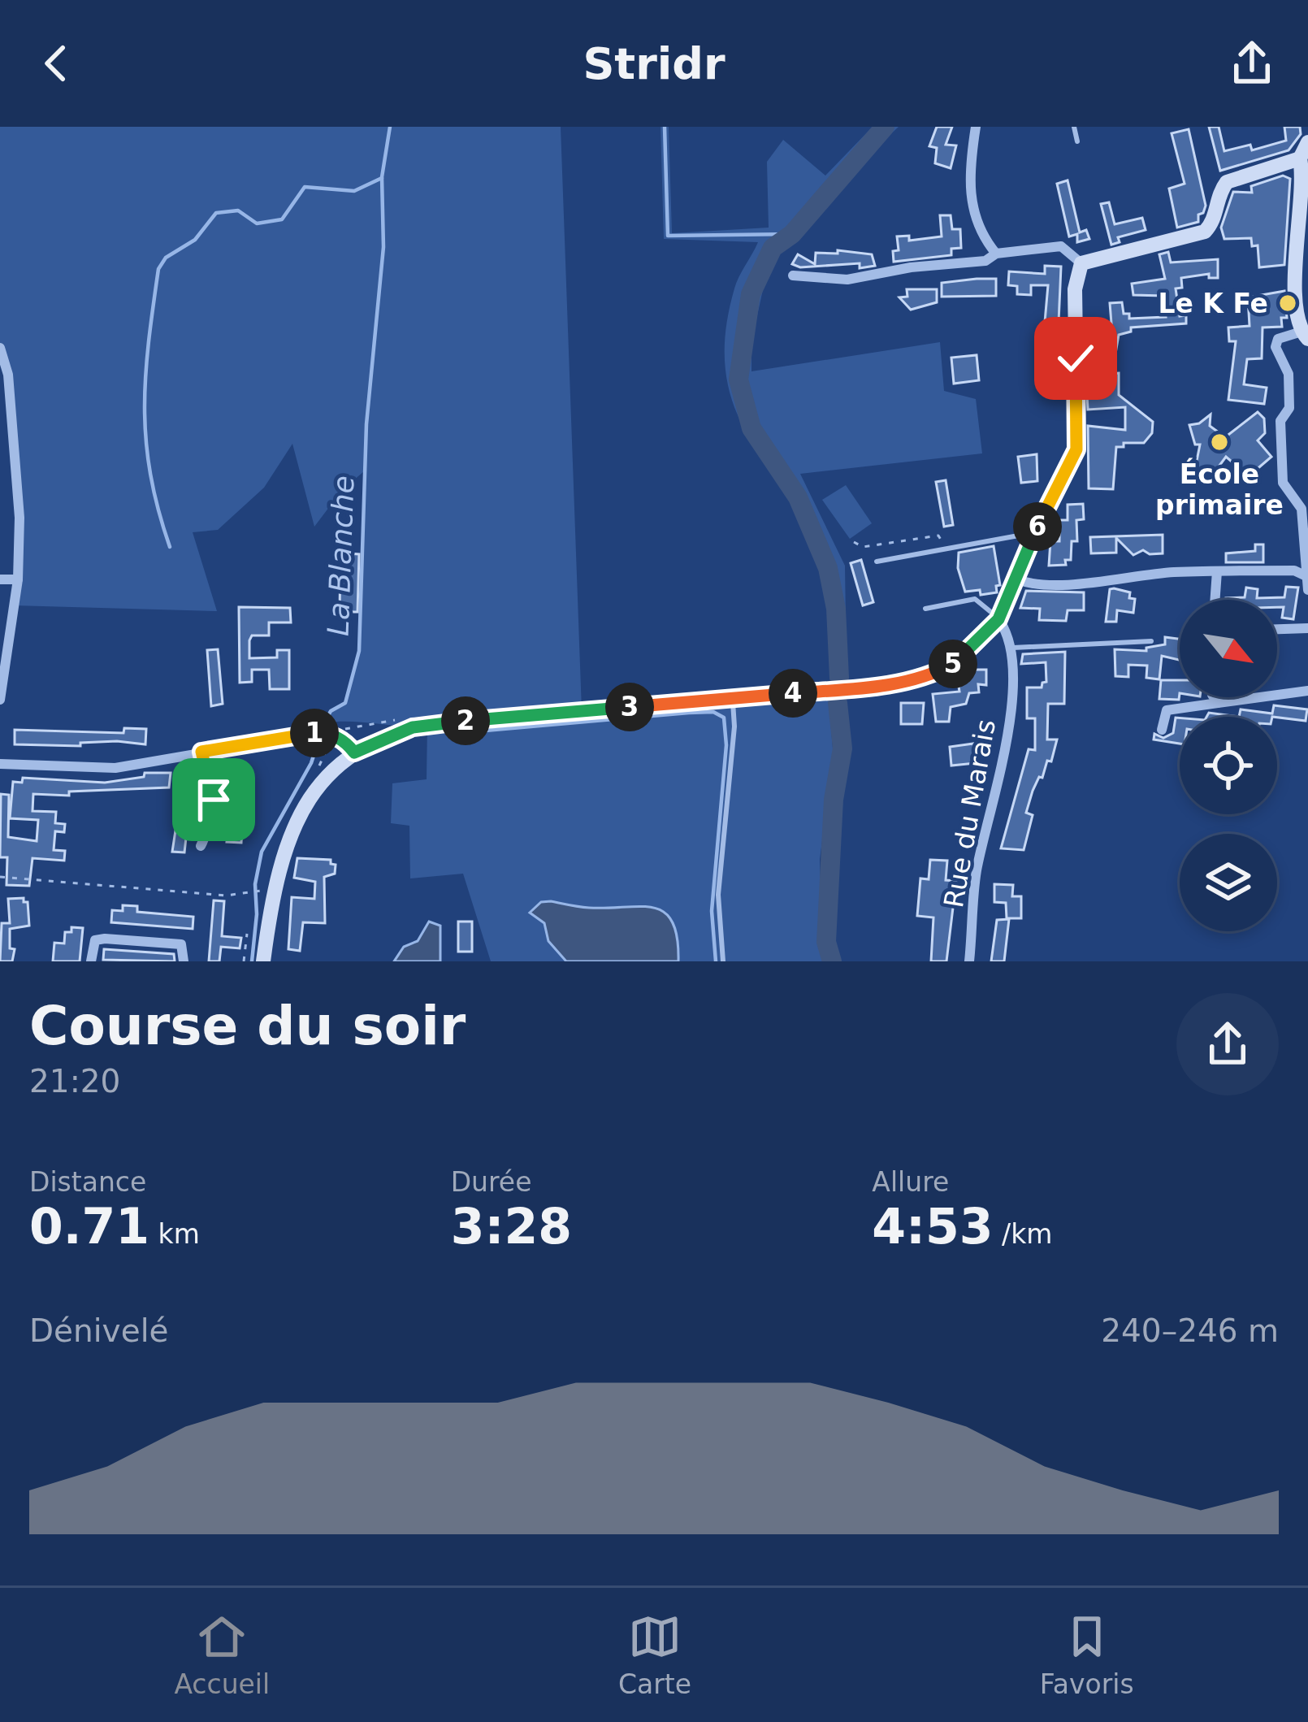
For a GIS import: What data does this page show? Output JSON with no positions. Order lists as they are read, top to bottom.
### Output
{
  "streets": {
    "street": ["Rue du Marais"]
  },
  "water": ["La Blanche"],
  "places": ["Le K Fe", "École primaire"],
  "north": "bottom right",
  "page": {
    "header": "Stridr",
    "pins": [
      "6",
      "5",
      "4",
      "3",
      "2",
      "1"
    ],
    "heading": ["Course du soir", "21:20"],
    "stats": [
      ["Distance", "0.71 km"],
      ["Durée", "3:28"],
      ["Allure", "4:53 /km"]
    ],
    "chart": ["Dénivelé", "240–246 m"],
    "tabs": ["Accueil", "Carte", "Favoris"]
  }
}
